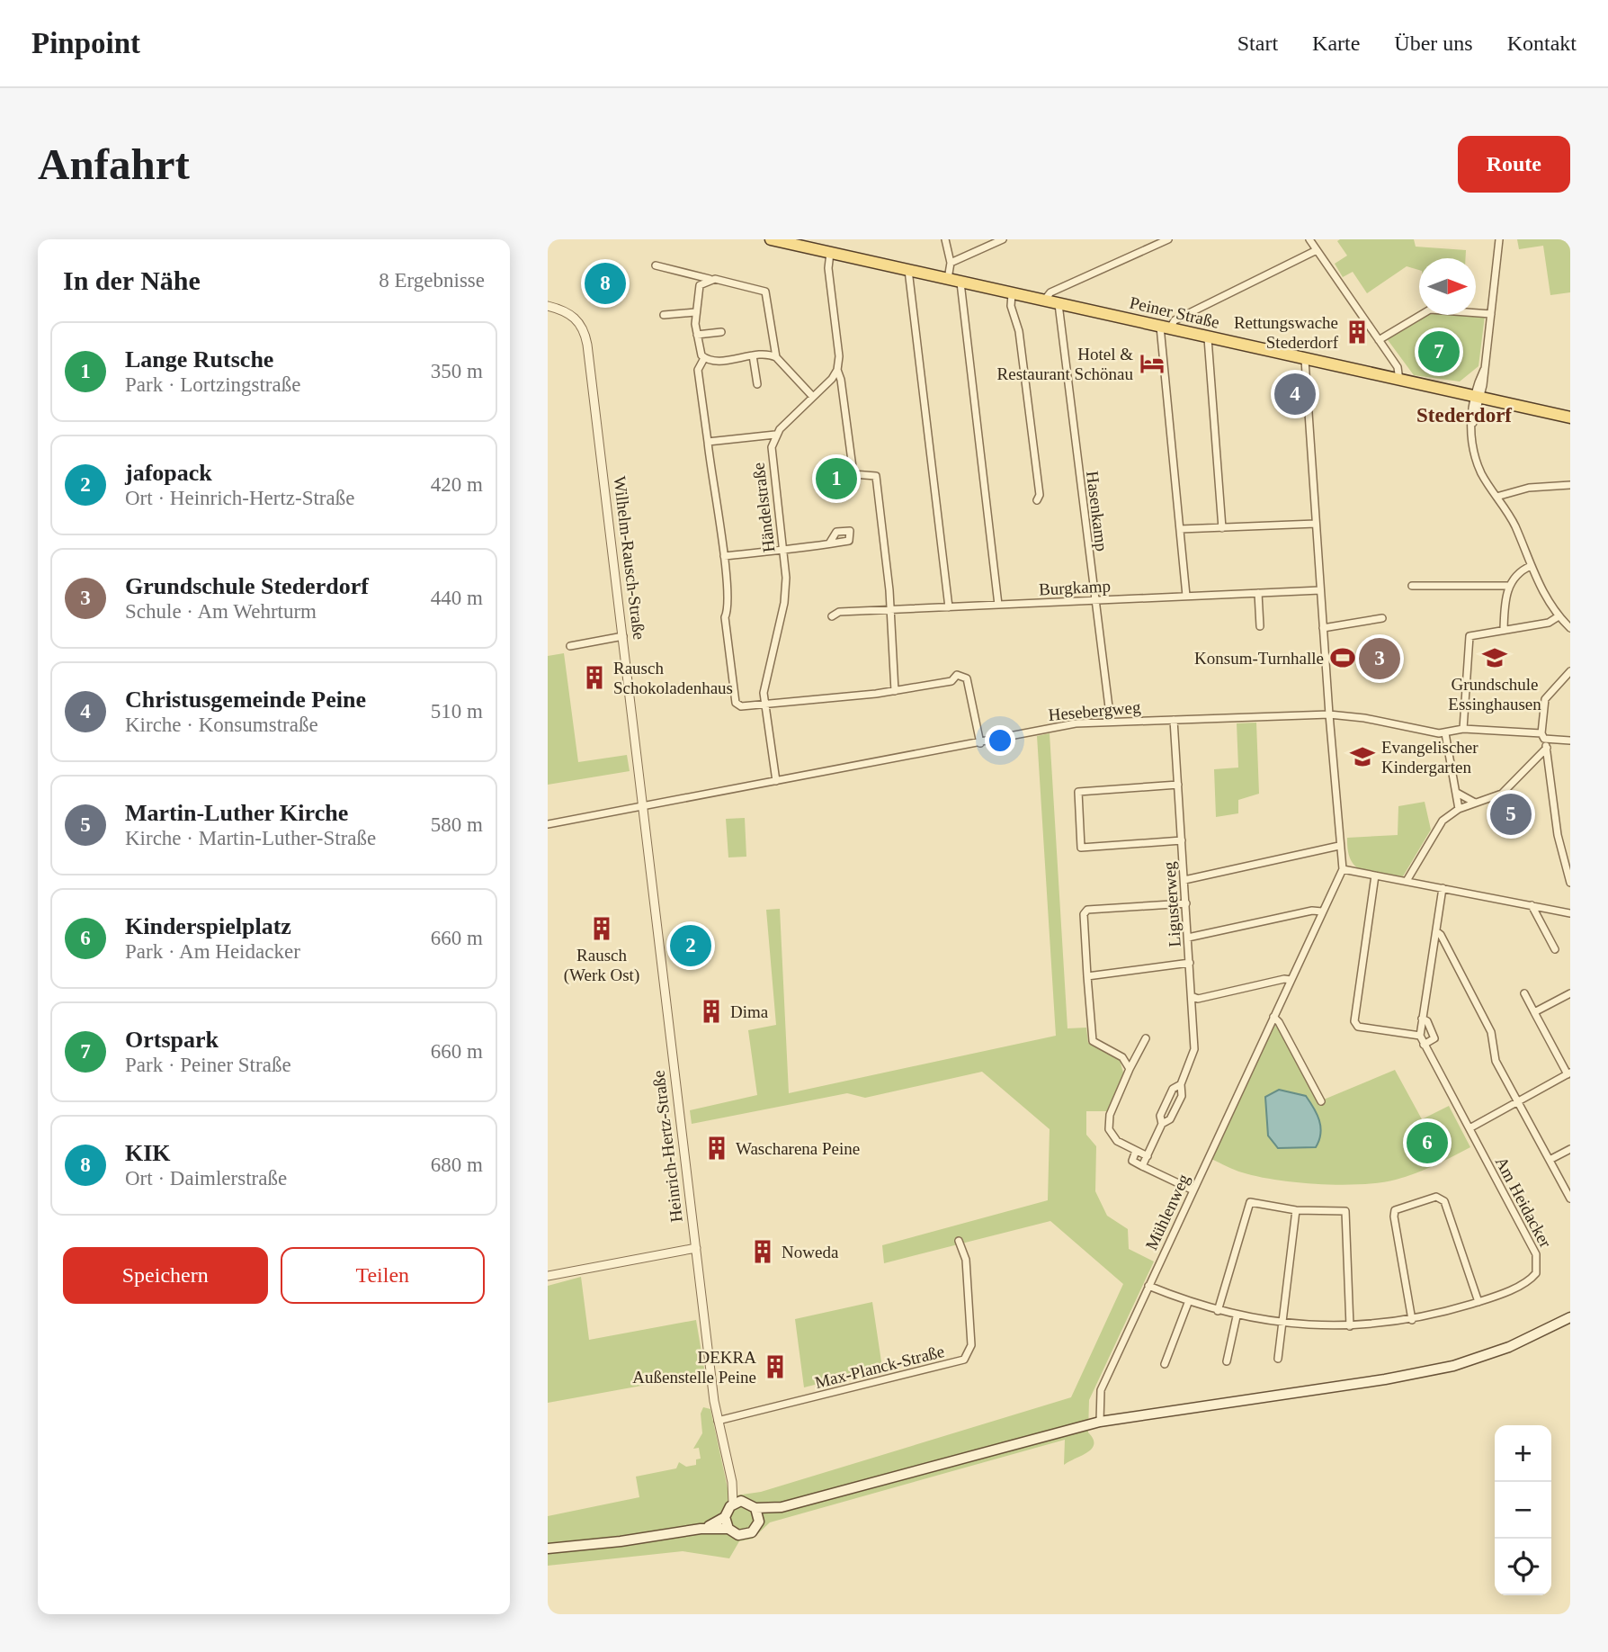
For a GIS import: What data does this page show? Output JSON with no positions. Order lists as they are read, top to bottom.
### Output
{
  "streets": {
    "main road": ["Peiner Straße"],
    "street": [
      "Händelstraße",
      "Hasenkamp",
      "Wilhelm-Rausch-Straße",
      "Burgkamp",
      "Hesebergweg",
      "Ligusterweg",
      "Heinrich-Hertz-Straße",
      "Am Heidacker",
      "Mühlenweg",
      "Max-Planck-Straße"
    ]
  },
  "crossings": [
    ["Peiner Straße", "Hasenkamp"],
    ["Händelstraße", "Hesebergweg"],
    ["Hasenkamp", "Burgkamp"],
    ["Hasenkamp", "Hesebergweg"],
    ["Wilhelm-Rausch-Straße", "Hesebergweg"],
    ["Wilhelm-Rausch-Straße", "Heinrich-Hertz-Straße"],
    ["Hesebergweg", "Ligusterweg"],
    ["Hesebergweg", "Heinrich-Hertz-Straße"],
    ["Heinrich-Hertz-Straße", "Max-Planck-Straße"],
    ["Am Heidacker", "Mühlenweg"]
  ],
  "districts": ["Stederdorf"],
  "places": {
    "building": [
      "Rettungswache Stederdorf",
      "Rausch Schokoladenhaus",
      "Rausch (Werk Ost)",
      "Dima",
      "Wascharena Peine",
      "Noweda",
      "DEKRA Außenstelle Peine"
    ],
    "hotel": ["Hotel & Restaurant Schönau"],
    "sports": ["Konsum-Turnhalle"],
    "school or university": ["Grundschule Essinghausen", "Evangelischer Kindergarten"]
  },
  "north": "right",
  "page": {
    "header": "Pinpoint",
    "nav": [
      "Start",
      "Karte",
      "Über uns",
      "Kontakt"
    ],
    "buttons": [
      "Route",
      ["Speichern", "Teilen"]
    ],
    "title": "Anfahrt",
    "heading": ["In der Nähe", "8 Ergebnisse"],
    "pins": [
      "8",
      "7",
      "4",
      "1",
      "3",
      "5",
      "2",
      "6"
    ],
    "list": [
      {
        "mark": "1",
        "name": "Lange Rutsche",
        "note": "Park · Lortzingstraße",
        "value": "350 m"
      },
      {
        "mark": "2",
        "name": "jafopack",
        "note": "Ort · Heinrich-Hertz-Straße",
        "value": "420 m"
      },
      {
        "mark": "3",
        "name": "Grundschule Stederdorf",
        "note": "Schule · Am Wehrturm",
        "value": "440 m"
      },
      {
        "mark": "4",
        "name": "Christusgemeinde Peine",
        "note": "Kirche · Konsumstraße",
        "value": "510 m"
      },
      {
        "mark": "5",
        "name": "Martin-Luther Kirche",
        "note": "Kirche · Martin-Luther-Straße",
        "value": "580 m"
      },
      {
        "mark": "6",
        "name": "Kinderspielplatz",
        "note": "Park · Am Heidacker",
        "value": "660 m"
      },
      {
        "mark": "7",
        "name": "Ortspark",
        "note": "Park · Peiner Straße",
        "value": "660 m"
      },
      {
        "mark": "8",
        "name": "KIK",
        "note": "Ort · Daimlerstraße",
        "value": "680 m"
      }
    ],
    "map_buttons": ["+", "−"]
  }
}
